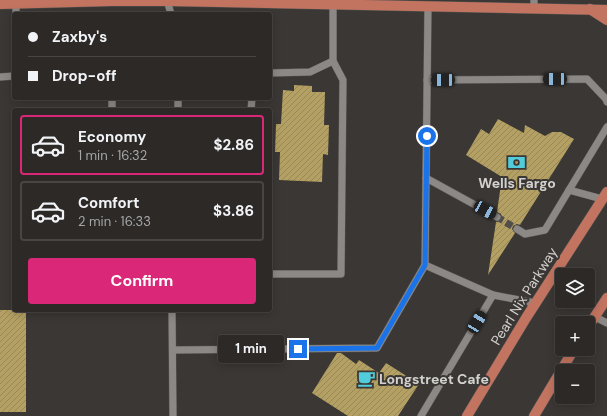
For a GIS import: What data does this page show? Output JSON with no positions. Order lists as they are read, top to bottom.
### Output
{
  "streets": {
    "main road": ["Pearl Nix Parkway"]
  },
  "places": {
    "bank": ["Wells Fargo"],
    "cafe": ["Longstreet Cafe"]
  },
  "page": {
    "banner": ["Zaxby's", "Drop-off"],
    "list": [
      {
        "name": "Economy",
        "note": "1 min · 16:32",
        "value": "$2.86"
      },
      {
        "name": "Comfort",
        "note": "2 min · 16:33",
        "value": "$3.86"
      }
    ],
    "buttons": "Confirm",
    "map_buttons": ["+", "−"],
    "bubble": "1 min"
  }
}
